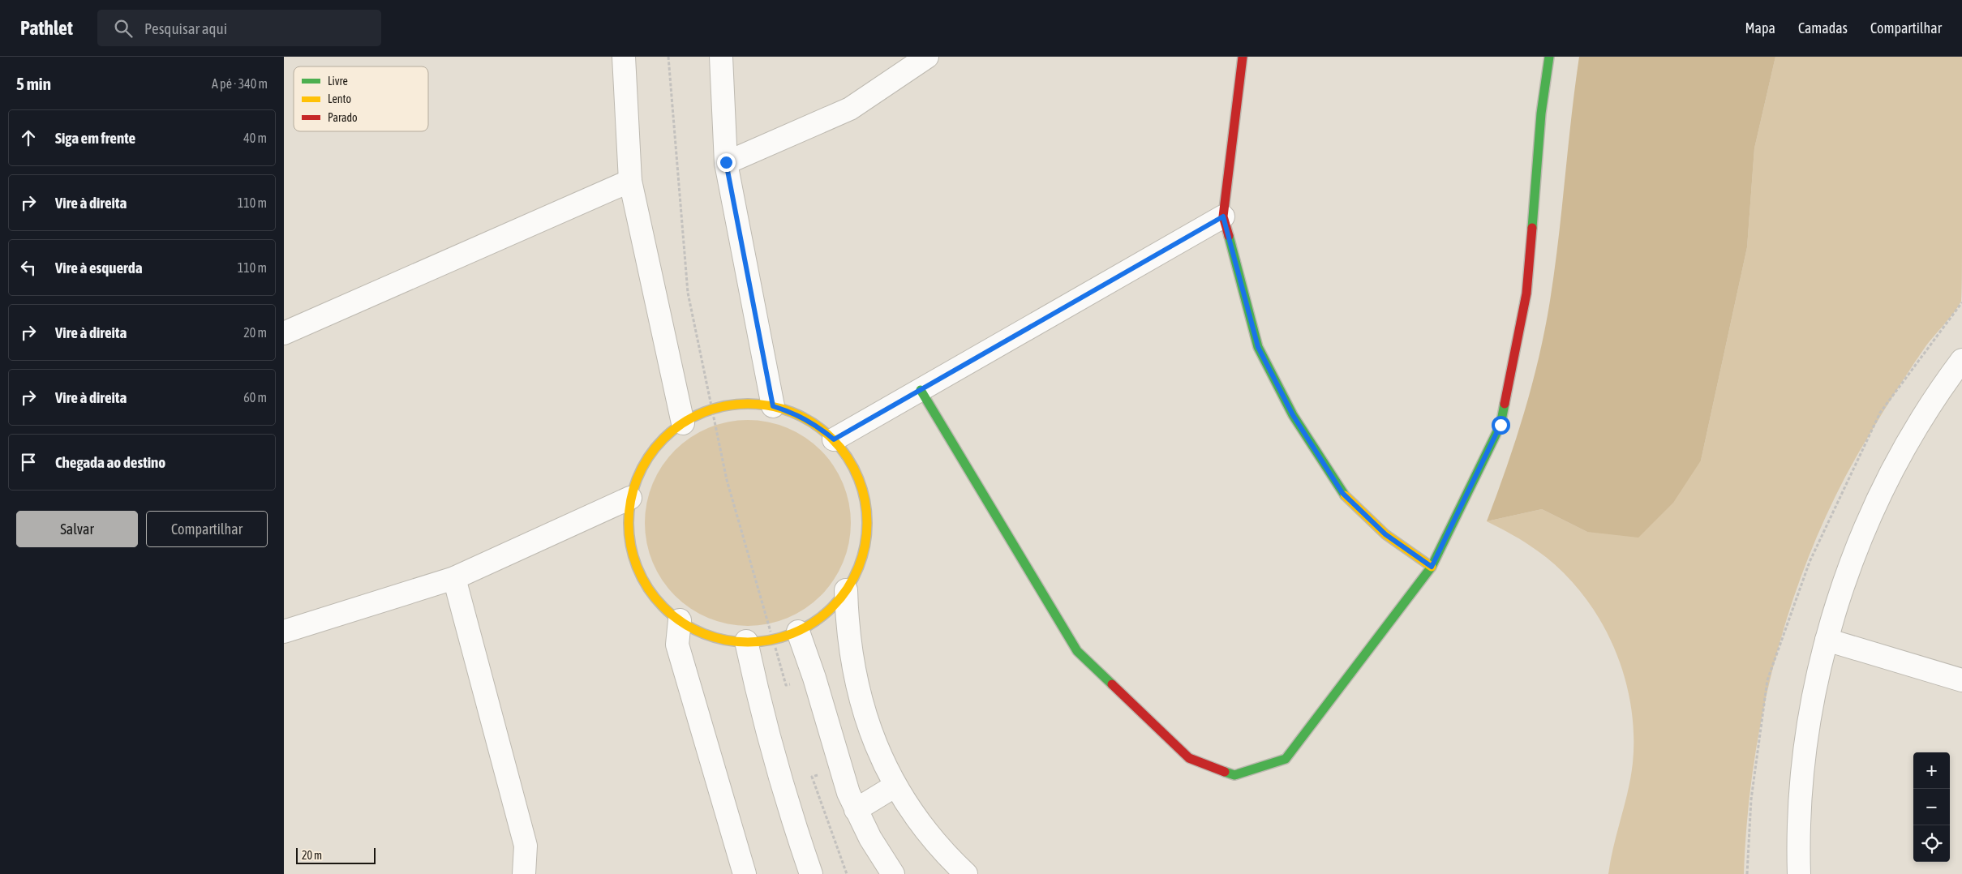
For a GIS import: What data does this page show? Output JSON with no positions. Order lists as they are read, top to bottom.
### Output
{
  "legend": ["Livre", "Lento", "Parado"],
  "scale_bar": "20 m",
  "page": {
    "header": "Pathlet",
    "search": "Pesquisar aqui",
    "nav": ["Mapa", "Camadas", "Compartilhar"],
    "heading": ["5 min", "A pé · 340 m"],
    "list": [
      ["Siga em frente", "40 m"],
      ["Vire à direita", "110 m"],
      ["Vire à esquerda", "110 m"],
      ["Vire à direita", "20 m"],
      ["Vire à direita", "60 m"],
      "Chegada ao destino"
    ],
    "buttons": ["Salvar", "Compartilhar"],
    "map_buttons": ["+", "−"],
    "scale": "20 m"
  }
}
